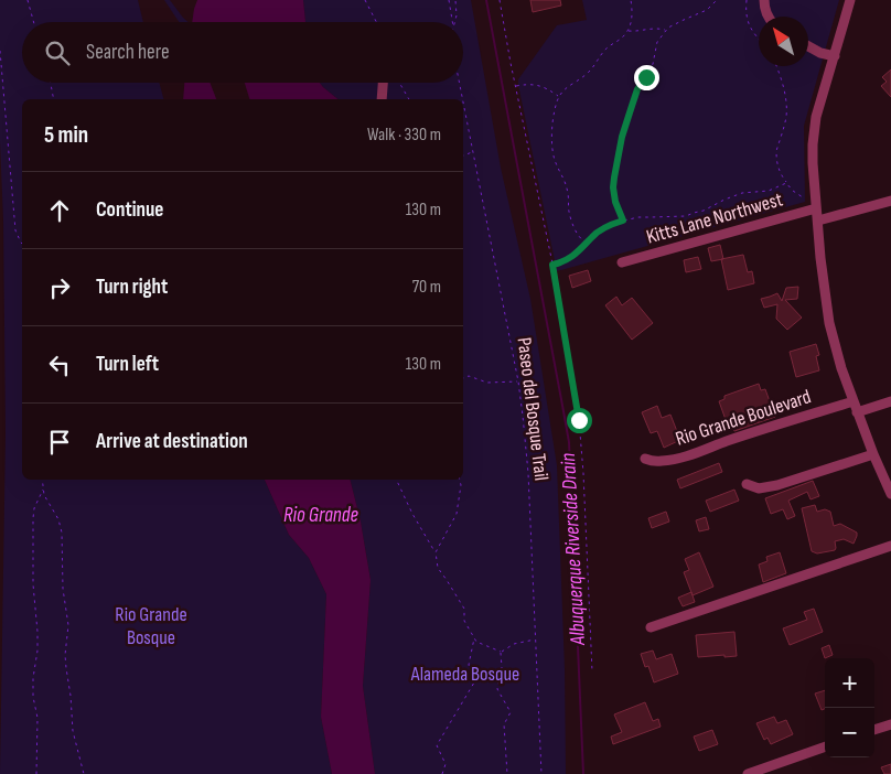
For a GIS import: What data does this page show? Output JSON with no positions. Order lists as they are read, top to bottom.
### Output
{
  "streets": {
    "street": ["Kitts Lane Northwest", "Rio Grande Boulevard"],
    "path": ["Paseo del Bosque Trail"]
  },
  "water": ["Rio Grande", "Albuquerque Riverside Drain"],
  "parks": ["Rio Grande Bosque", "Alameda Bosque"],
  "north": "top left",
  "page": {
    "search": "Search here",
    "heading": ["5 min", "Walk · 330 m"],
    "list": [
      ["Continue", "130 m"],
      ["Turn right", "70 m"],
      ["Turn left", "130 m"],
      "Arrive at destination"
    ],
    "map_buttons": ["+", "−"]
  }
}
